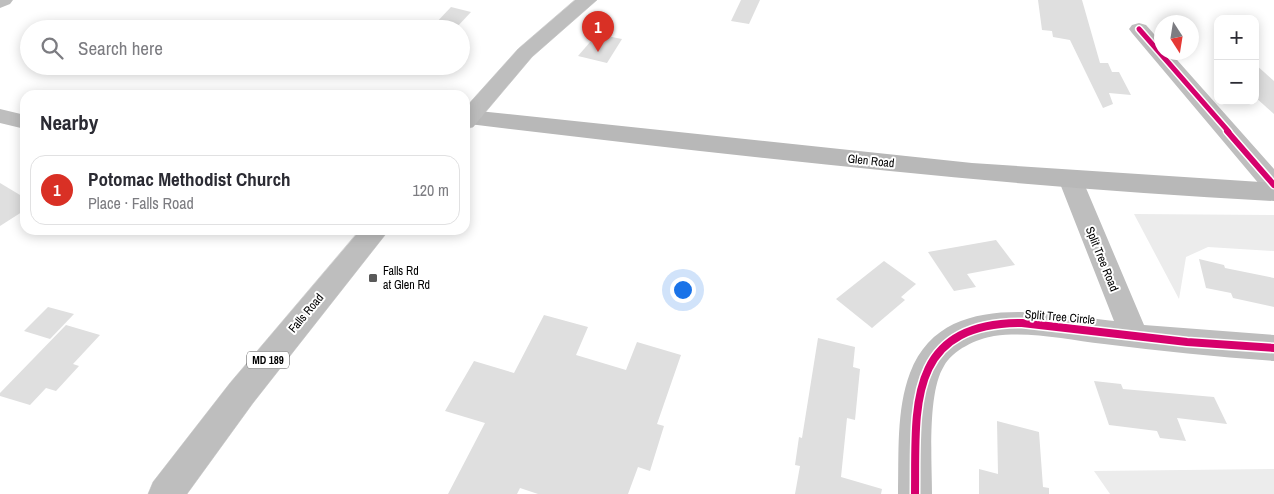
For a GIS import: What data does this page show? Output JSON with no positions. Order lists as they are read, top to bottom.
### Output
{
  "streets": {
    "main road": ["Glen Road", "Falls Road", "MD 189"],
    "street": ["Split Tree Road", "Split Tree Circle"]
  },
  "crossings": [
    ["Glen Road", "Split Tree Road"],
    ["Split Tree Road", "Split Tree Circle"]
  ],
  "places": {
    "transit": ["Falls Rd at Glen Rd"]
  },
  "north": "bottom",
  "page": {
    "pins": "1",
    "map_buttons": ["+", "−"],
    "search": "Search here",
    "heading": "Nearby",
    "list": [
      {
        "mark": "1",
        "name": "Potomac Methodist Church",
        "note": "Place · Falls Road",
        "value": "120 m"
      }
    ]
  }
}
